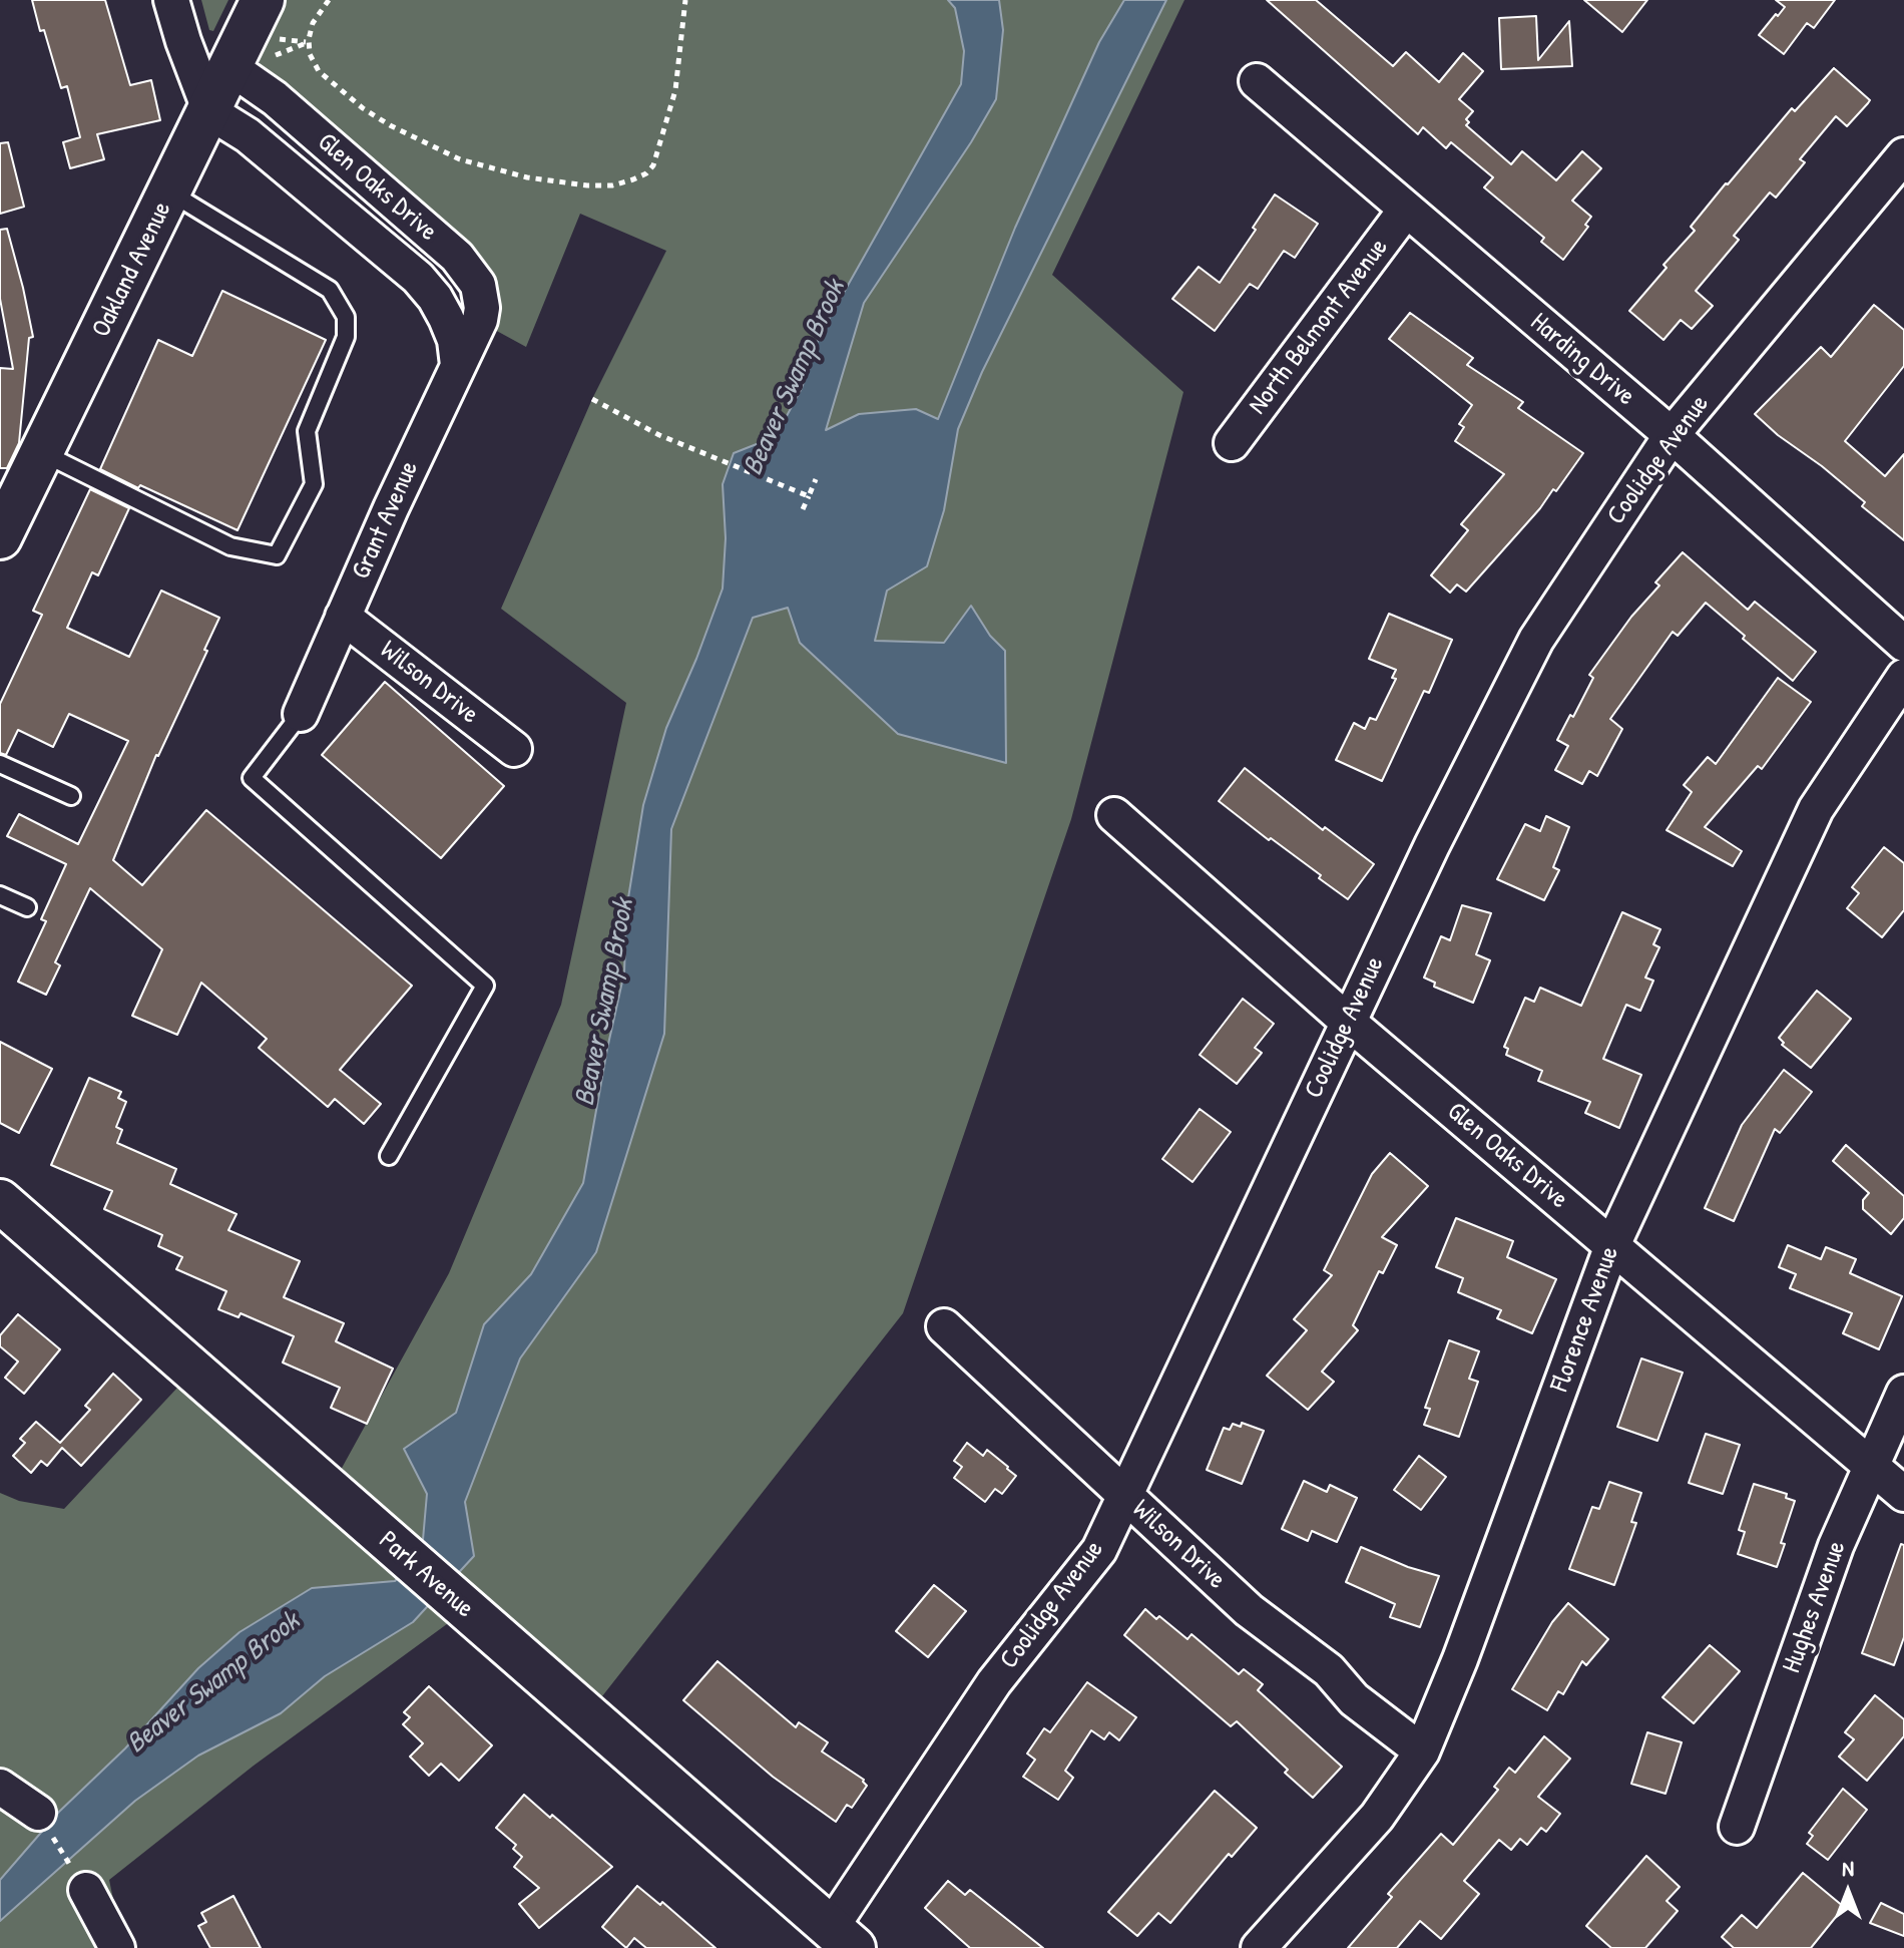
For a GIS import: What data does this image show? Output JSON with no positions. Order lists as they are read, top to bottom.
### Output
{
  "streets": {
    "street": [
      "Glen Oaks Drive",
      "Oakland Avenue",
      "North Belmont Avenue",
      "Harding Drive",
      "Coolidge Avenue",
      "Grant Avenue",
      "Wilson Drive",
      "Florence Avenue",
      "Park Avenue",
      "Hughes Avenue"
    ]
  },
  "crossings": [
    ["Glen Oaks Drive", "Oakland Avenue"],
    ["Glen Oaks Drive", "Coolidge Avenue"],
    ["Glen Oaks Drive", "Grant Avenue"],
    ["Glen Oaks Drive", "Florence Avenue"],
    ["Glen Oaks Drive", "Hughes Avenue"],
    ["North Belmont Avenue", "Harding Drive"],
    ["Harding Drive", "Coolidge Avenue"],
    ["Coolidge Avenue", "Wilson Drive"],
    ["Coolidge Avenue", "Park Avenue"],
    ["Grant Avenue", "Wilson Drive"],
    ["Wilson Drive", "Florence Avenue"]
  ],
  "water": ["Beaver Swamp Brook"],
  "north": "top"
}
